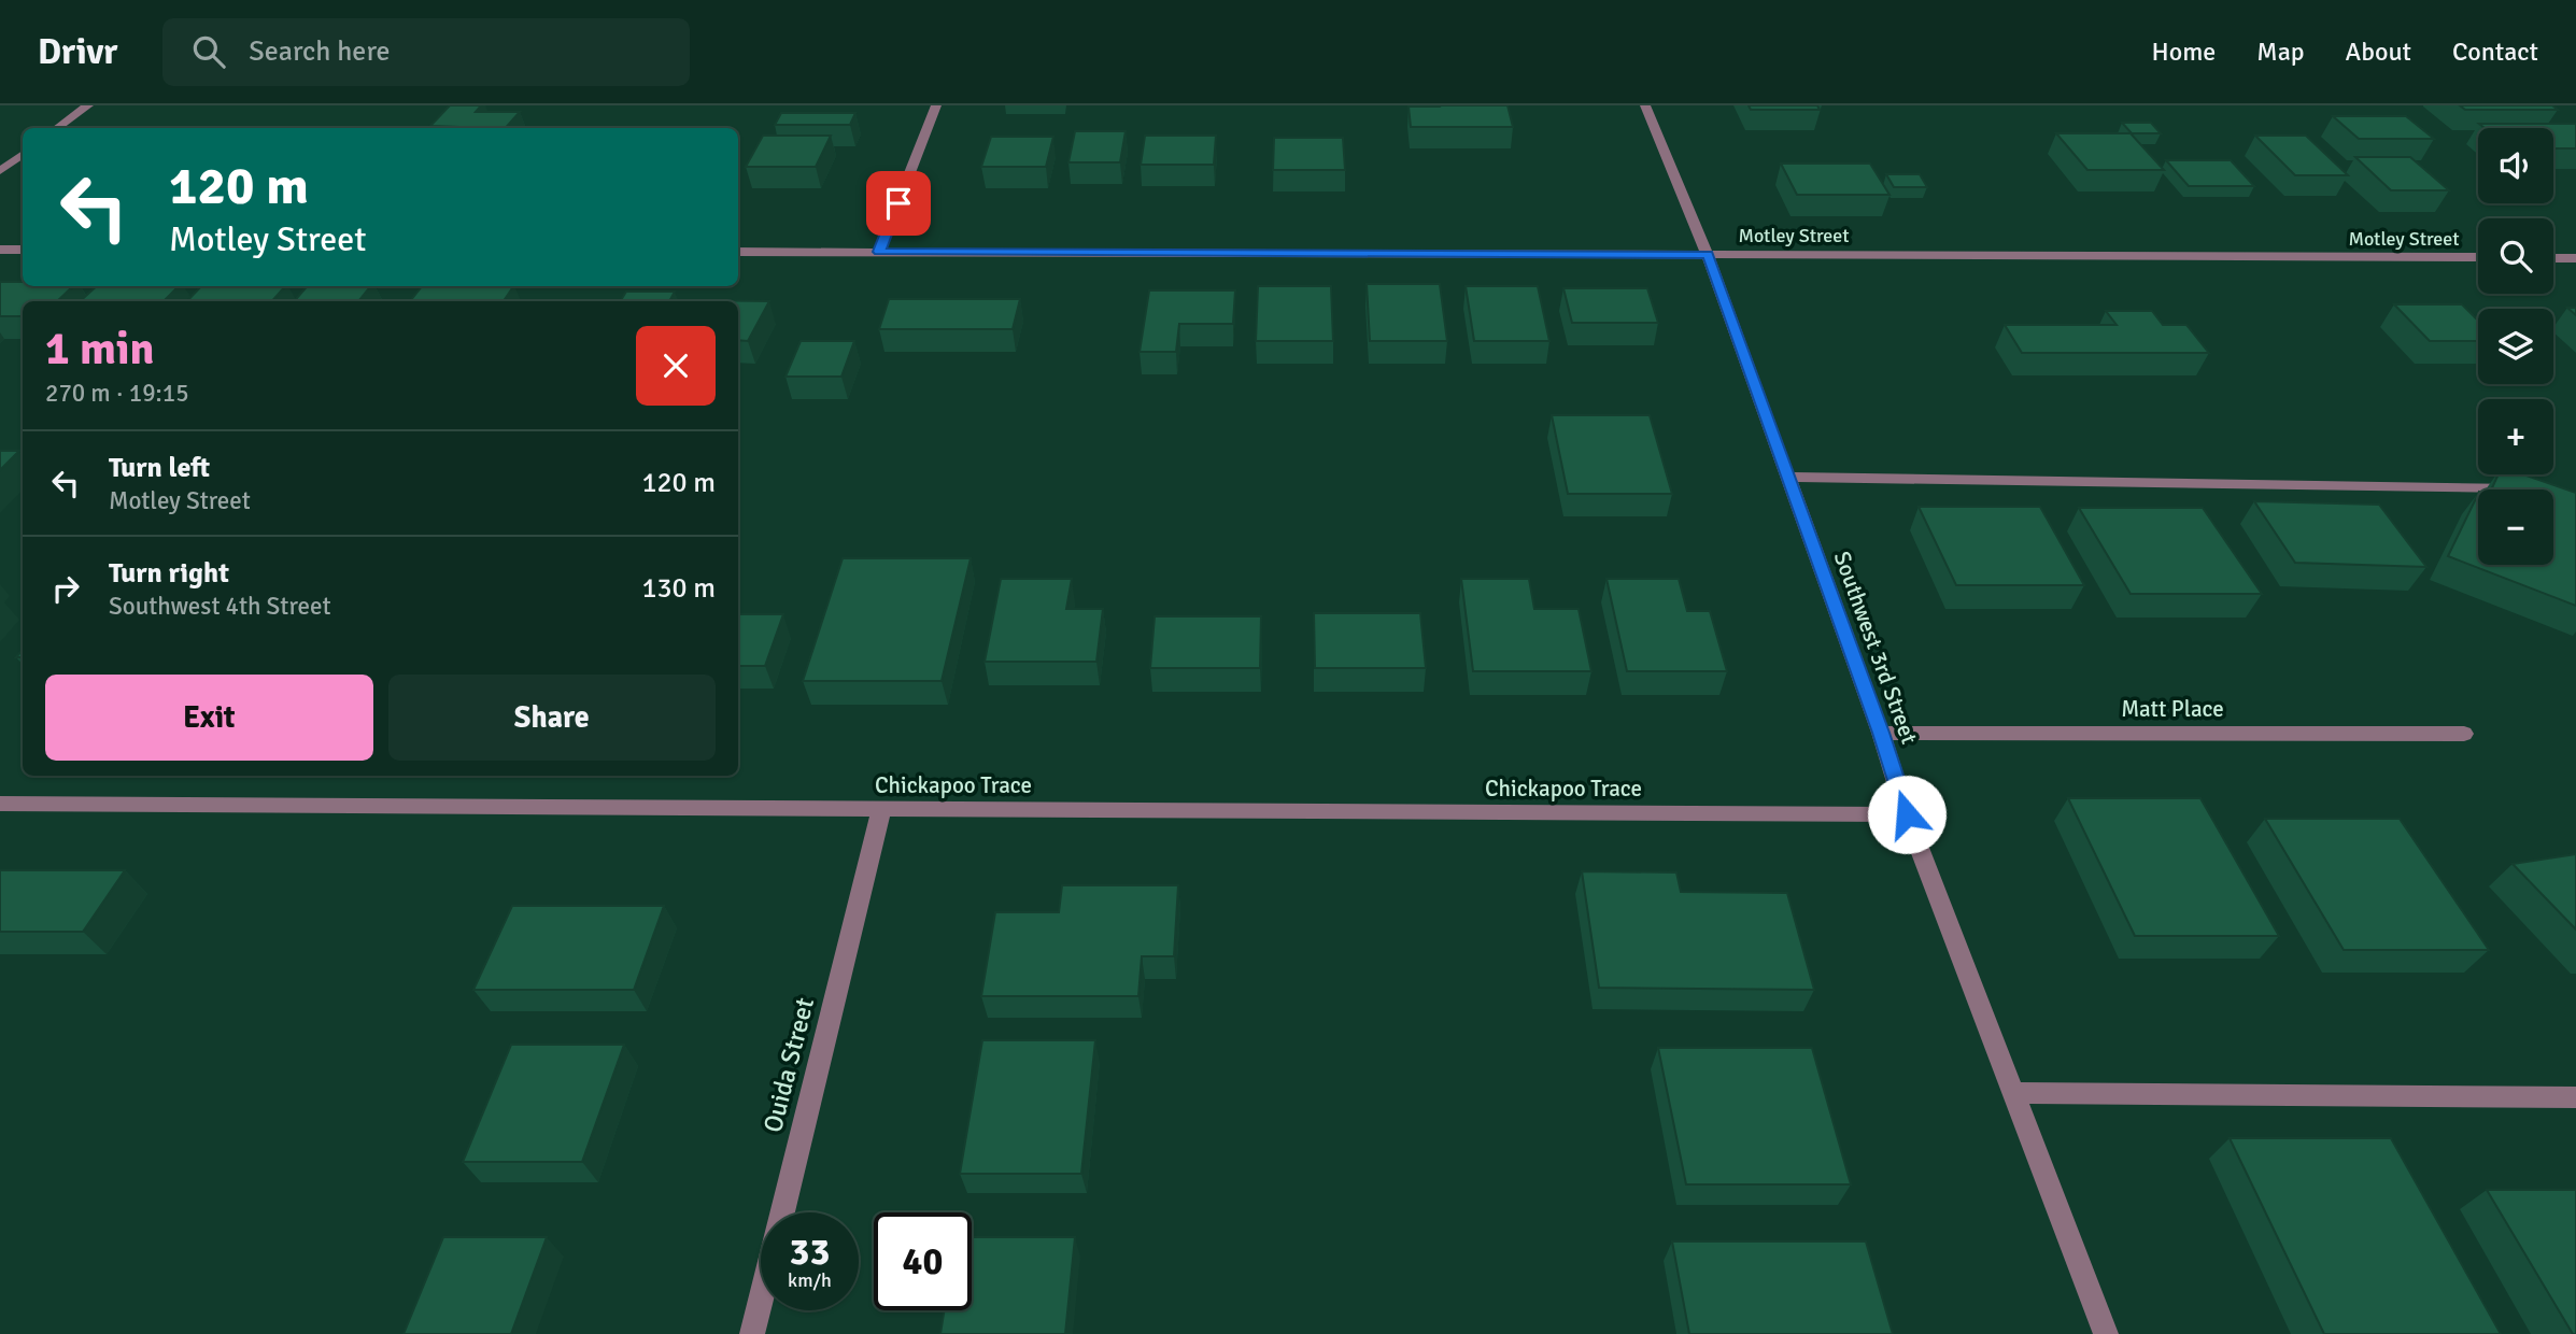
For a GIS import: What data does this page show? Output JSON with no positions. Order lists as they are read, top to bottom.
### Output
{
  "streets": {
    "street": [
      "Motley Street",
      "Southwest 3rd Street",
      "Matt Place",
      "Chickapoo Trace",
      "Ouida Street"
    ]
  },
  "crossings": [
    ["Motley Street", "Southwest 3rd Street"],
    ["Southwest 3rd Street", "Matt Place"],
    ["Southwest 3rd Street", "Chickapoo Trace"],
    ["Chickapoo Trace", "Ouida Street"]
  ],
  "page": {
    "header": "Drivr",
    "search": "Search here",
    "nav": [
      "Home",
      "Map",
      "About",
      "Contact"
    ],
    "map_buttons": ["+", "−"],
    "turn": ["120 m", "Motley Street"],
    "heading": ["1 min", "270 m · 19:15"],
    "list": [
      {
        "name": "Turn left",
        "note": "Motley Street",
        "value": "120 m"
      },
      {
        "name": "Turn right",
        "note": "Southwest 4th Street",
        "value": "130 m"
      }
    ],
    "buttons": ["Exit", "Share"],
    "speed": "33 km/h",
    "limit": "40"
  }
}
